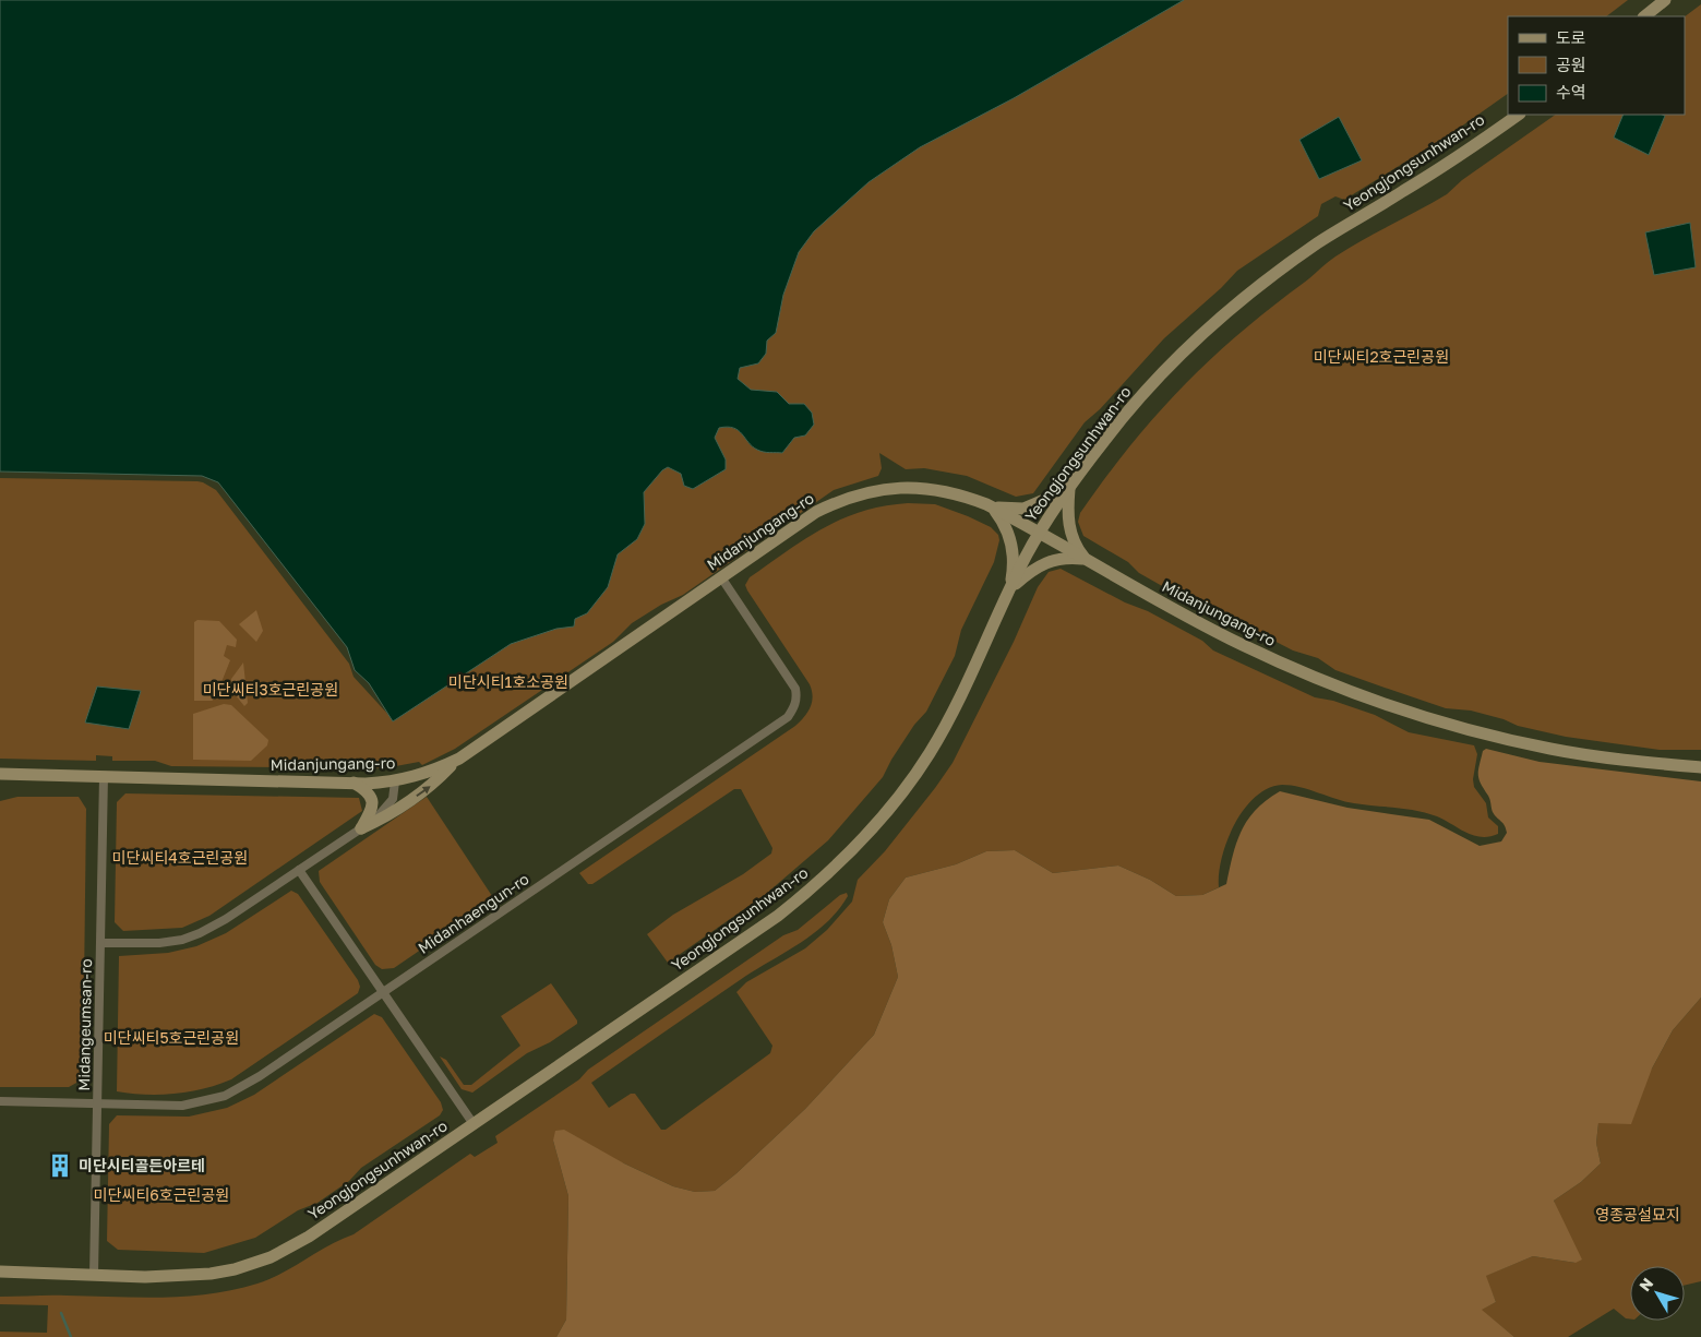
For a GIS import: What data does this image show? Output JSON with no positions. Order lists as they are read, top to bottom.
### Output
{
  "streets": {
    "street": [
      "Yeongjongsunhwan-ro",
      "Midanjungang-ro",
      "Midanhaengun-ro",
      "Midangeumsan-ro"
    ]
  },
  "crossings": [
    ["Yeongjongsunhwan-ro", "Midanjungang-ro"],
    ["Yeongjongsunhwan-ro", "Midangeumsan-ro"],
    ["Midanjungang-ro", "Midanhaengun-ro"],
    ["Midanjungang-ro", "Midangeumsan-ro"],
    ["Midanhaengun-ro", "Midangeumsan-ro"]
  ],
  "parks": [
    "미단씨티2호근린공원",
    "미단시티1호소공원",
    "미단씨티3호근린공원",
    "미단씨티4호근린공원",
    "미단씨티5호근린공원",
    "미단씨티6호근린공원",
    "영종공설묘지"
  ],
  "places": {
    "building": ["미단시티골든아르테"]
  },
  "legend": ["도로", "공원", "수역"],
  "north": "top left"
}
